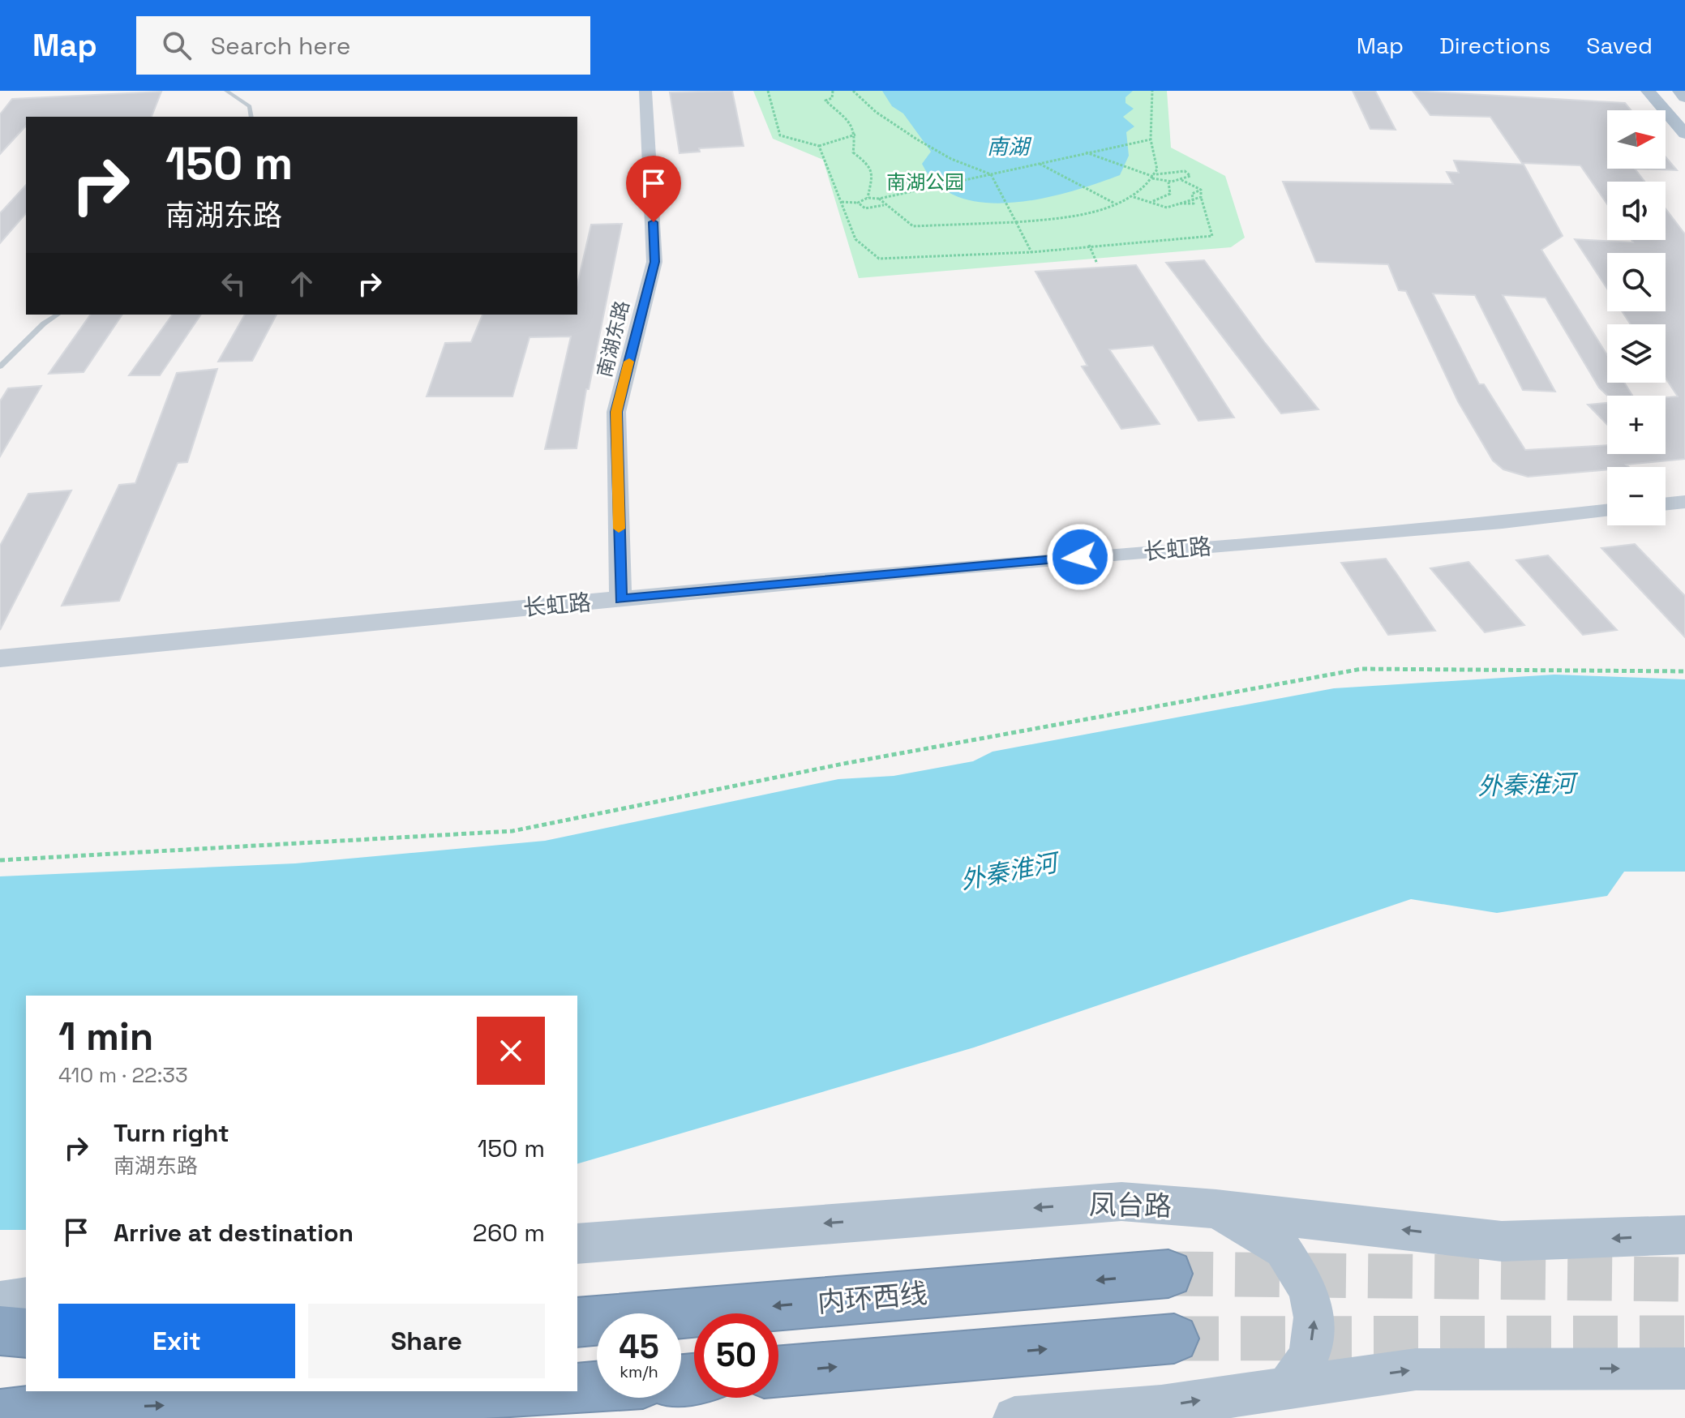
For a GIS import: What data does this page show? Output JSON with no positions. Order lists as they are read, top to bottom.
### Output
{
  "streets": {
    "highway": ["内环西线"],
    "main road": ["南湖东路", "长虹路", "凤台路"]
  },
  "crossings": [
    ["南湖东路", "长虹路"]
  ],
  "water": ["南湖", "外秦淮河"],
  "parks": ["南湖公园"],
  "north": "right",
  "page": {
    "header": "Map",
    "search": "Search here",
    "nav": ["Map", "Directions", "Saved"],
    "map_buttons": ["+", "−"],
    "turn": ["150 m", "南湖东路"],
    "heading": ["1 min", "410 m · 22:33"],
    "list": [
      {
        "name": "Turn right",
        "note": "南湖东路",
        "value": "150 m"
      },
      {
        "name": "Arrive at destination",
        "value": "260 m"
      }
    ],
    "buttons": ["Exit", "Share"],
    "speed": "45 km/h",
    "limit": "50"
  }
}
